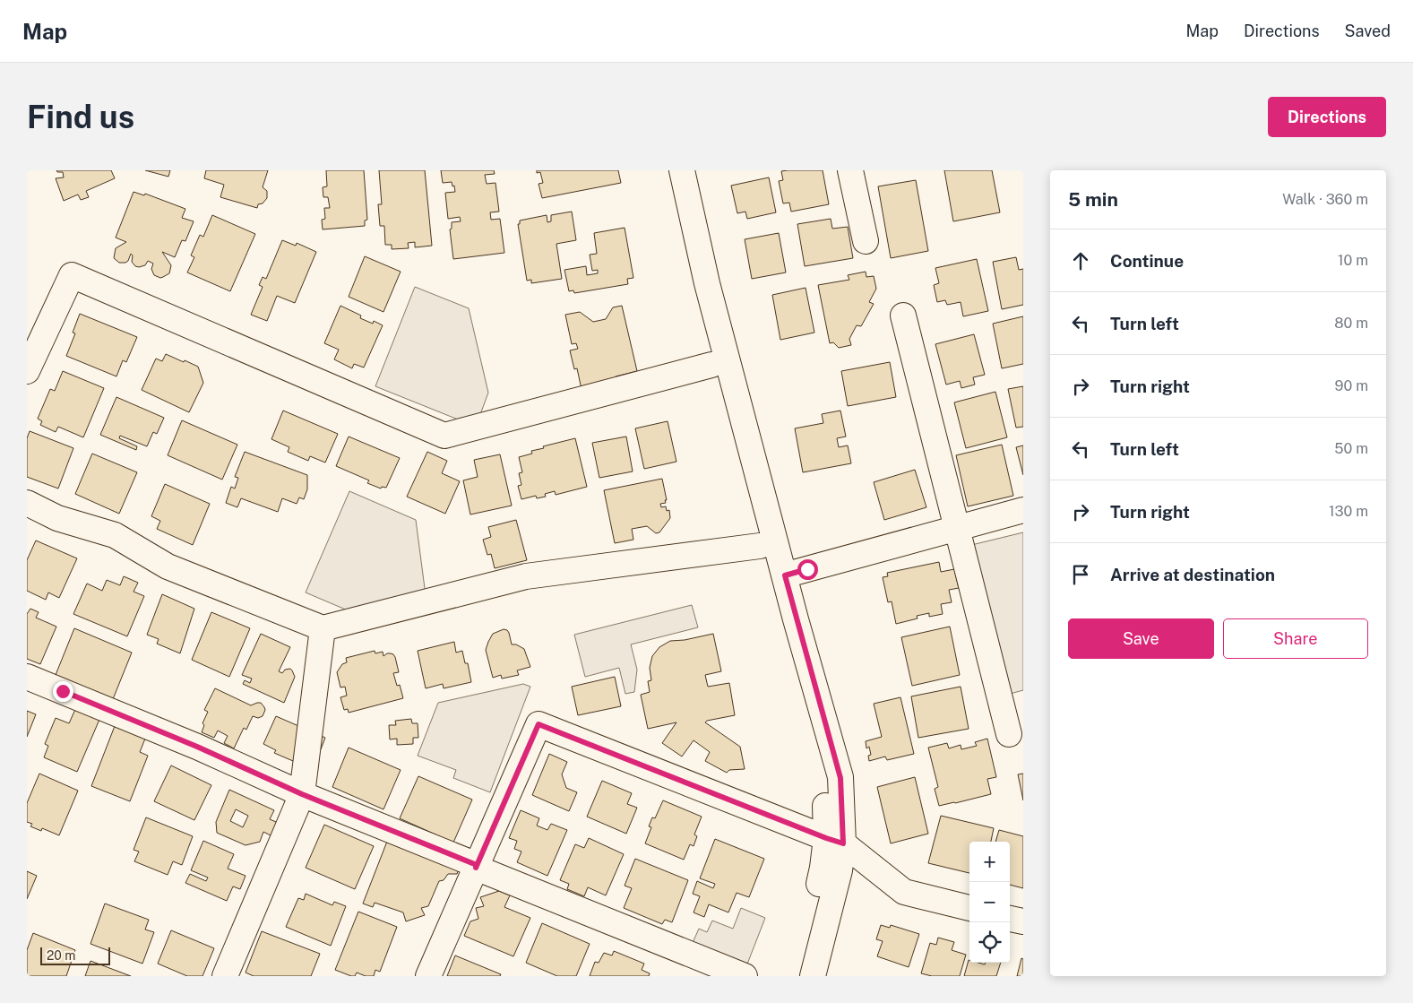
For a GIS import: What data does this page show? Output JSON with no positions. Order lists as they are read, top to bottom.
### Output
{
  "scale_bar": "20 m",
  "page": {
    "header": "Map",
    "nav": ["Map", "Directions", "Saved"],
    "buttons": [
      "Directions",
      ["Save", "Share"]
    ],
    "title": "Find us",
    "heading": ["5 min", "Walk · 360 m"],
    "list": [
      ["Continue", "10 m"],
      ["Turn left", "80 m"],
      ["Turn right", "90 m"],
      ["Turn left", "50 m"],
      ["Turn right", "130 m"],
      "Arrive at destination"
    ],
    "map_buttons": ["+", "−"],
    "scale": "20 m"
  }
}
